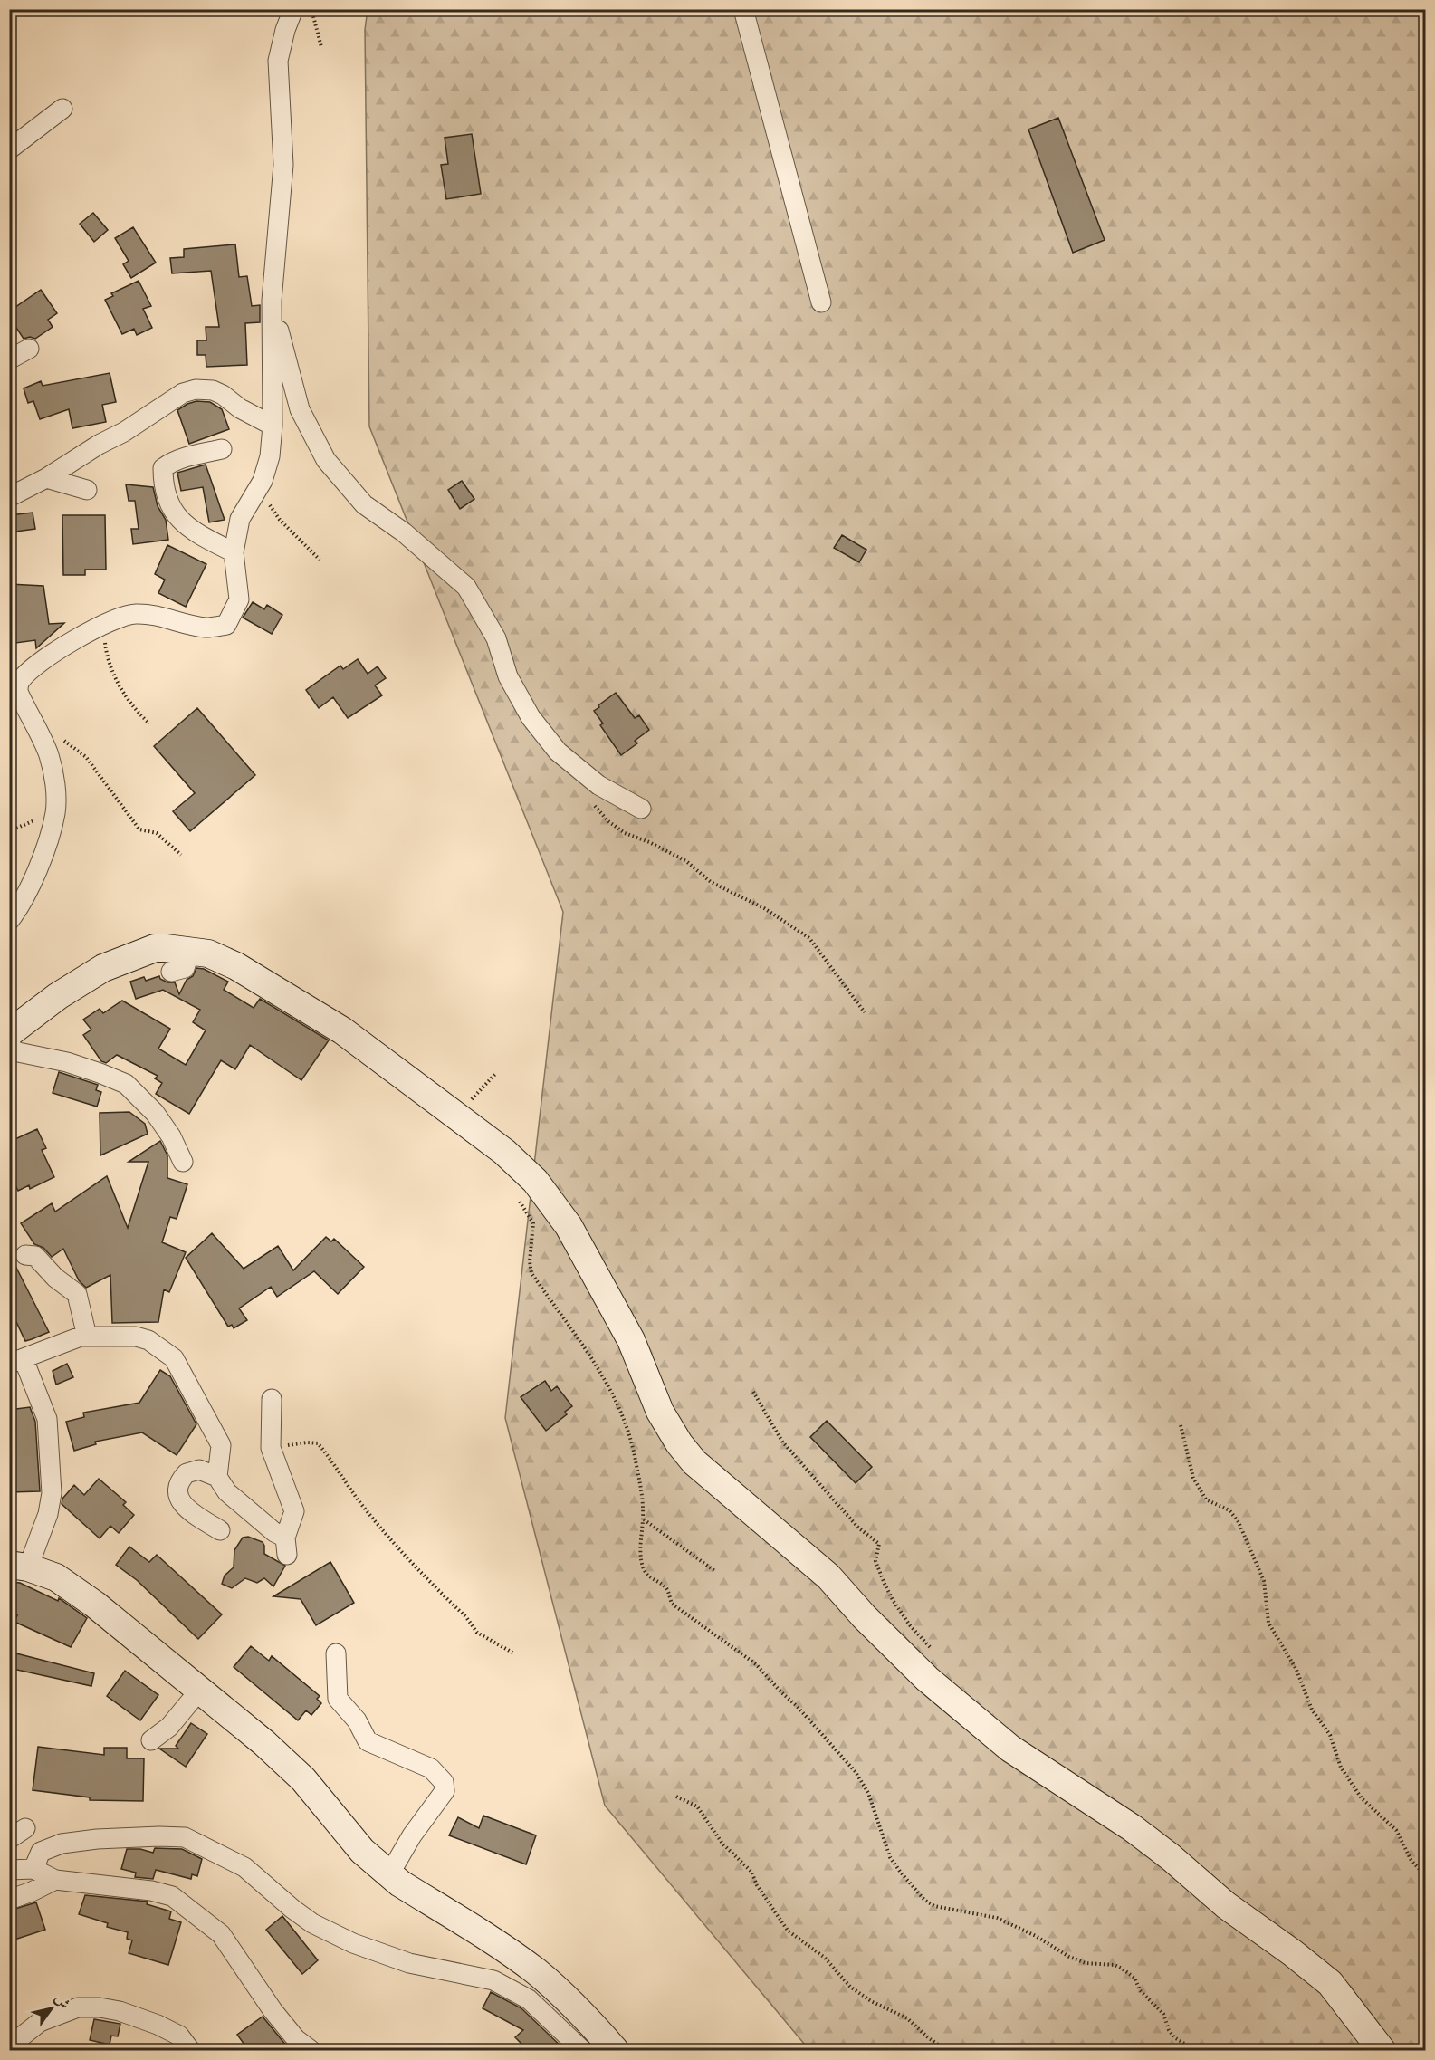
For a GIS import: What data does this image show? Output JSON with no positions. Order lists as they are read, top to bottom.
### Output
{
  "north": "top right"
}
